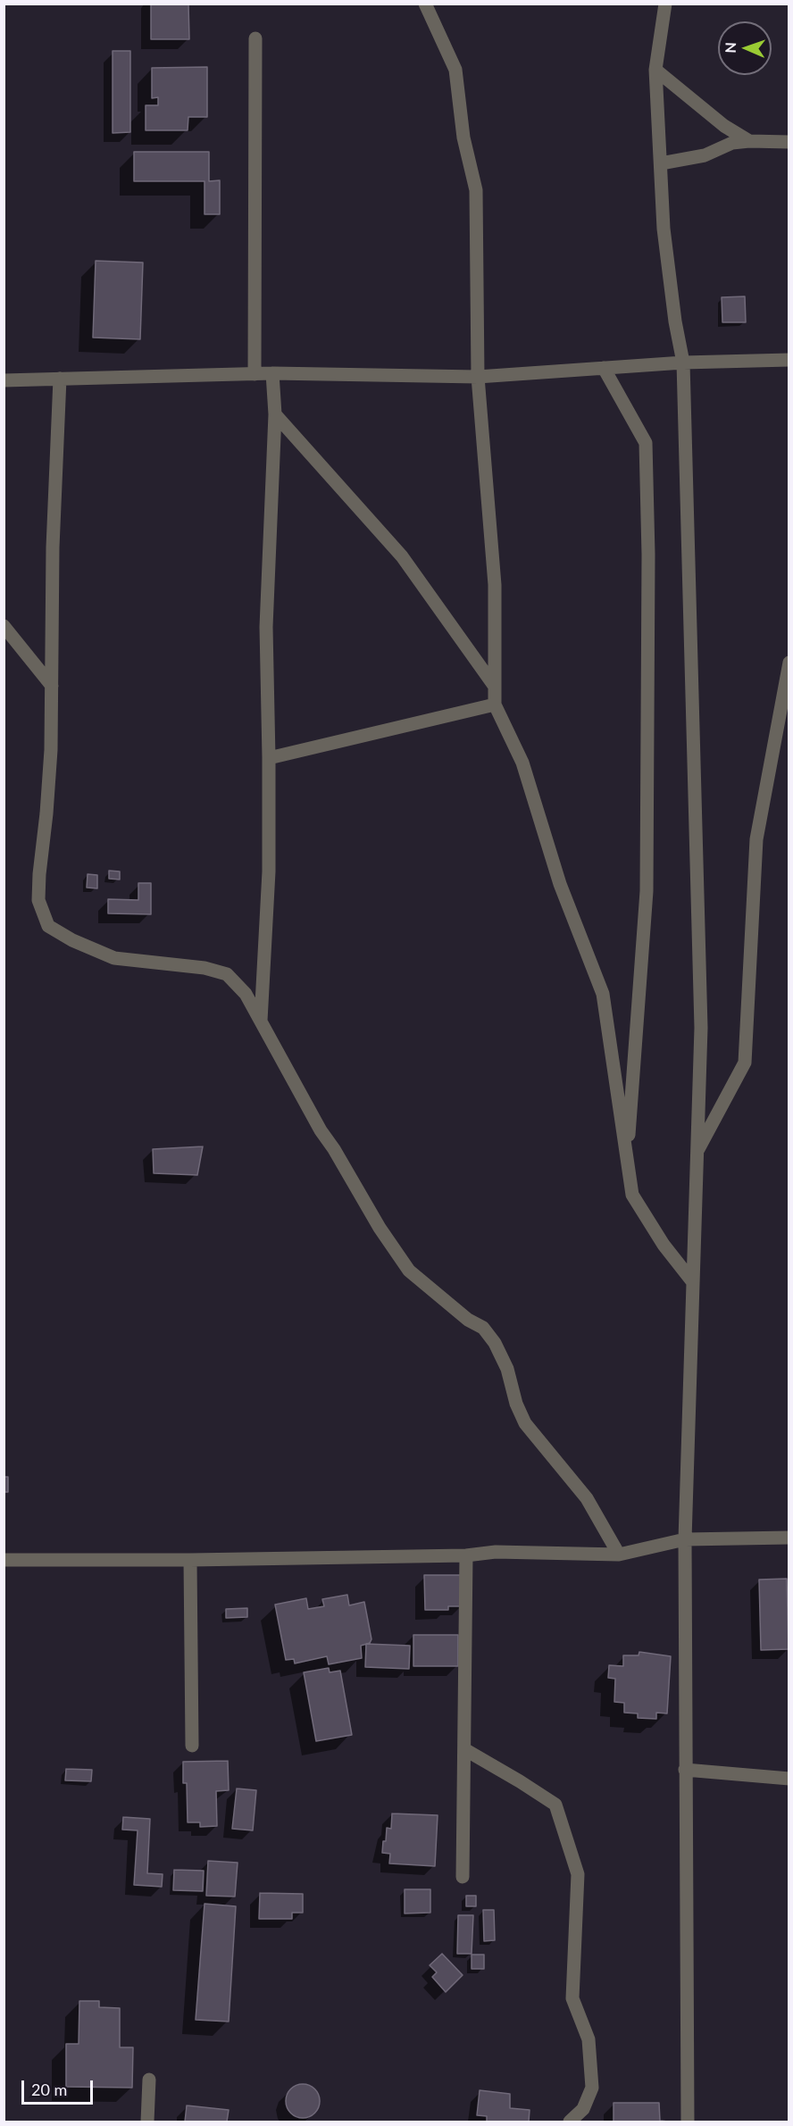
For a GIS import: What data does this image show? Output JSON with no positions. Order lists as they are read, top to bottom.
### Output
{
  "scale_bar": "20 m",
  "north": "left"
}
